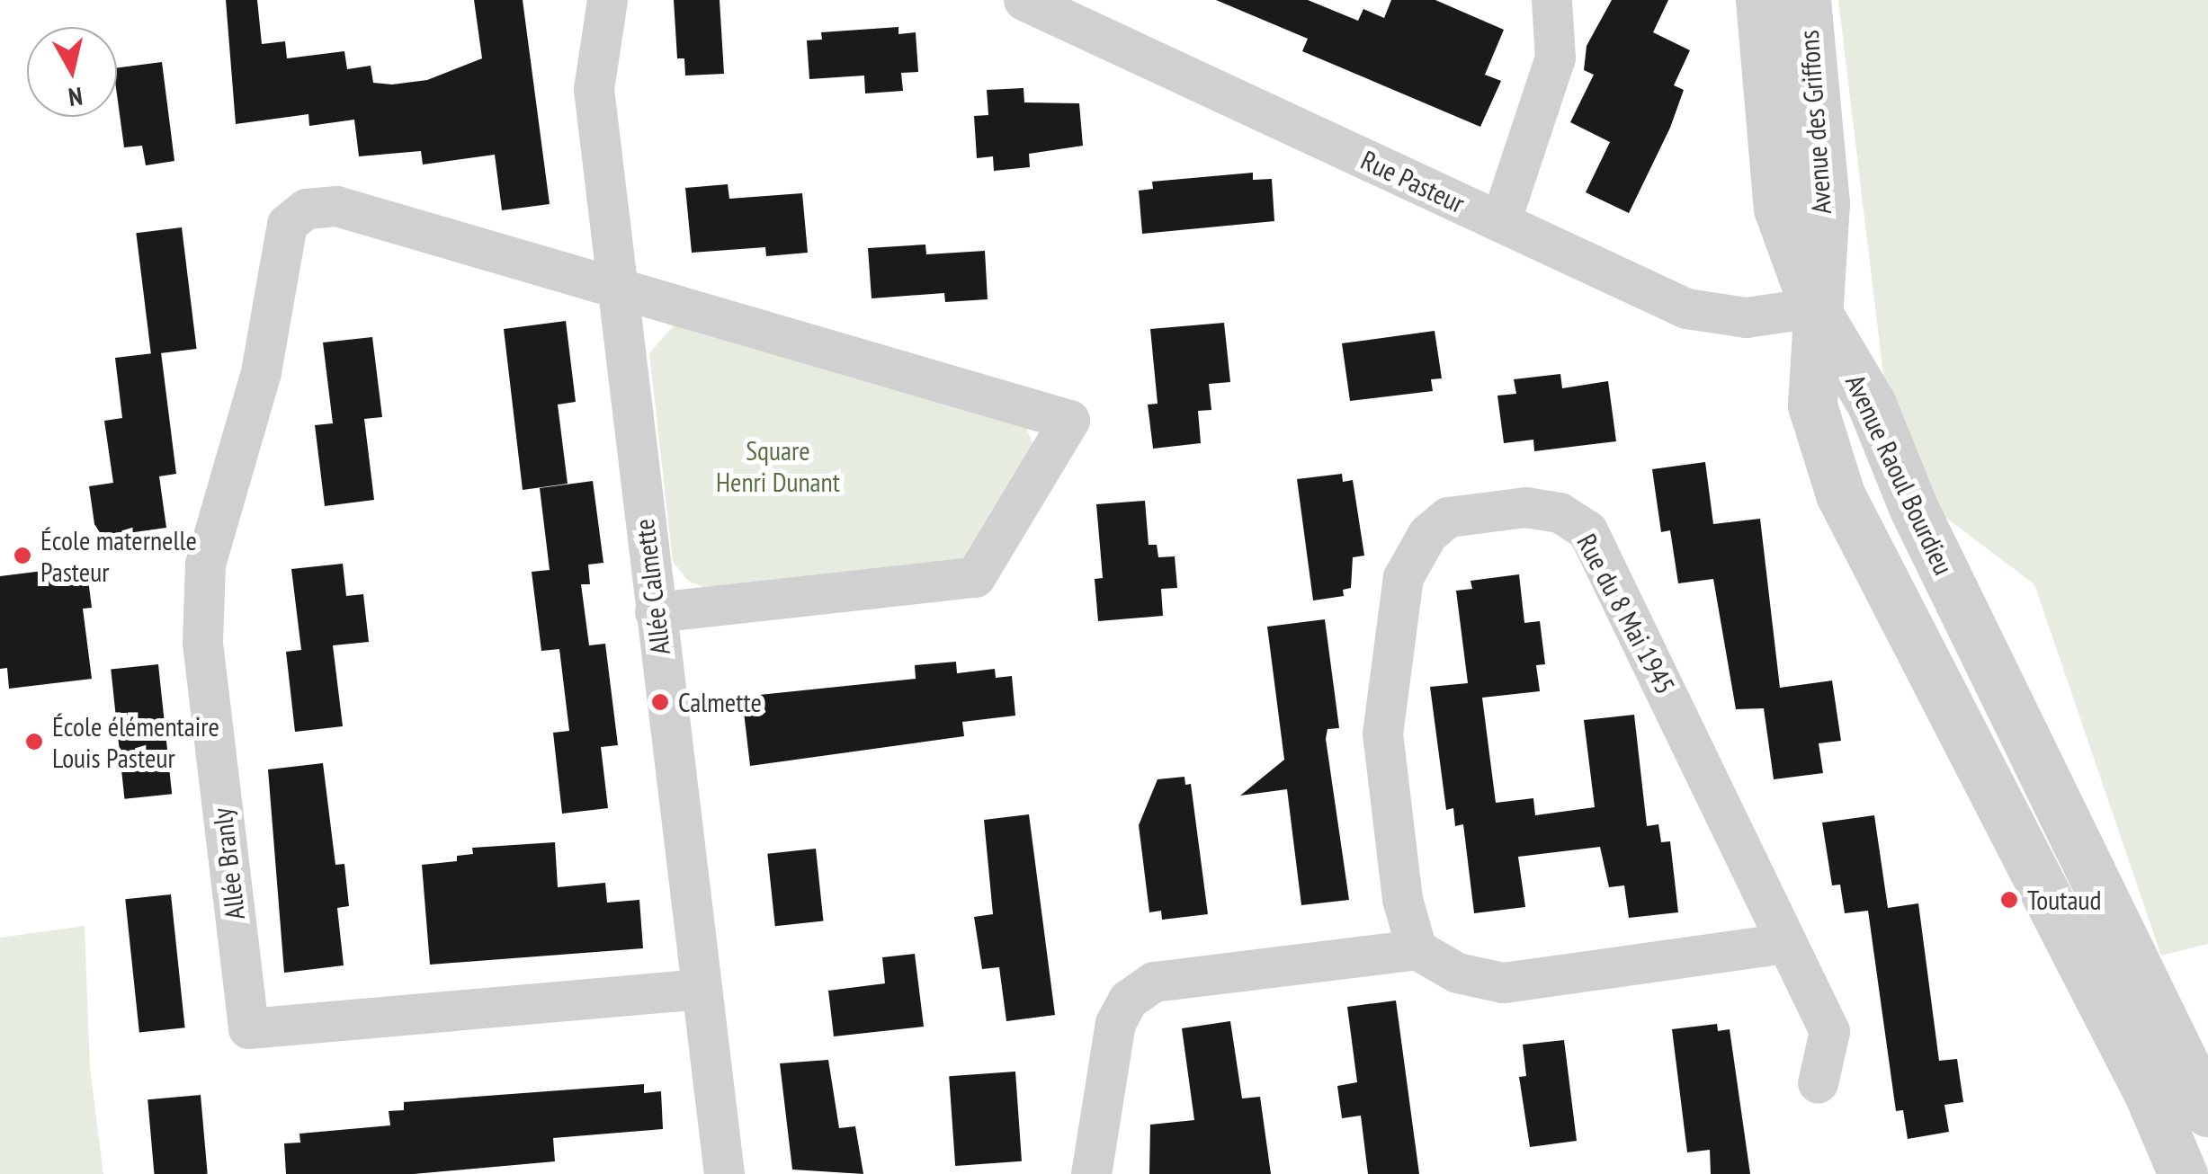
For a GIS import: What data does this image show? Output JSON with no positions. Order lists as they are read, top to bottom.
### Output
{
  "streets": {
    "street": [
      "Avenue des Griffons",
      "Rue Pasteur",
      "Avenue Raoul Bourdieu",
      "Allée Calmette",
      "Rue du 8 Mai 1945",
      "Allée Branly"
    ]
  },
  "crossings": [
    ["Avenue des Griffons", "Rue Pasteur"],
    ["Avenue des Griffons", "Avenue Raoul Bourdieu"],
    ["Rue Pasteur", "Avenue Raoul Bourdieu"],
    ["Allée Calmette", "Allée Branly"]
  ],
  "parks": ["Square Henri Dunant"],
  "places": [
    "École maternelle Pasteur",
    "Calmette",
    "École élémentaire Louis Pasteur",
    "Toutaud"
  ],
  "north": "bottom"
}
